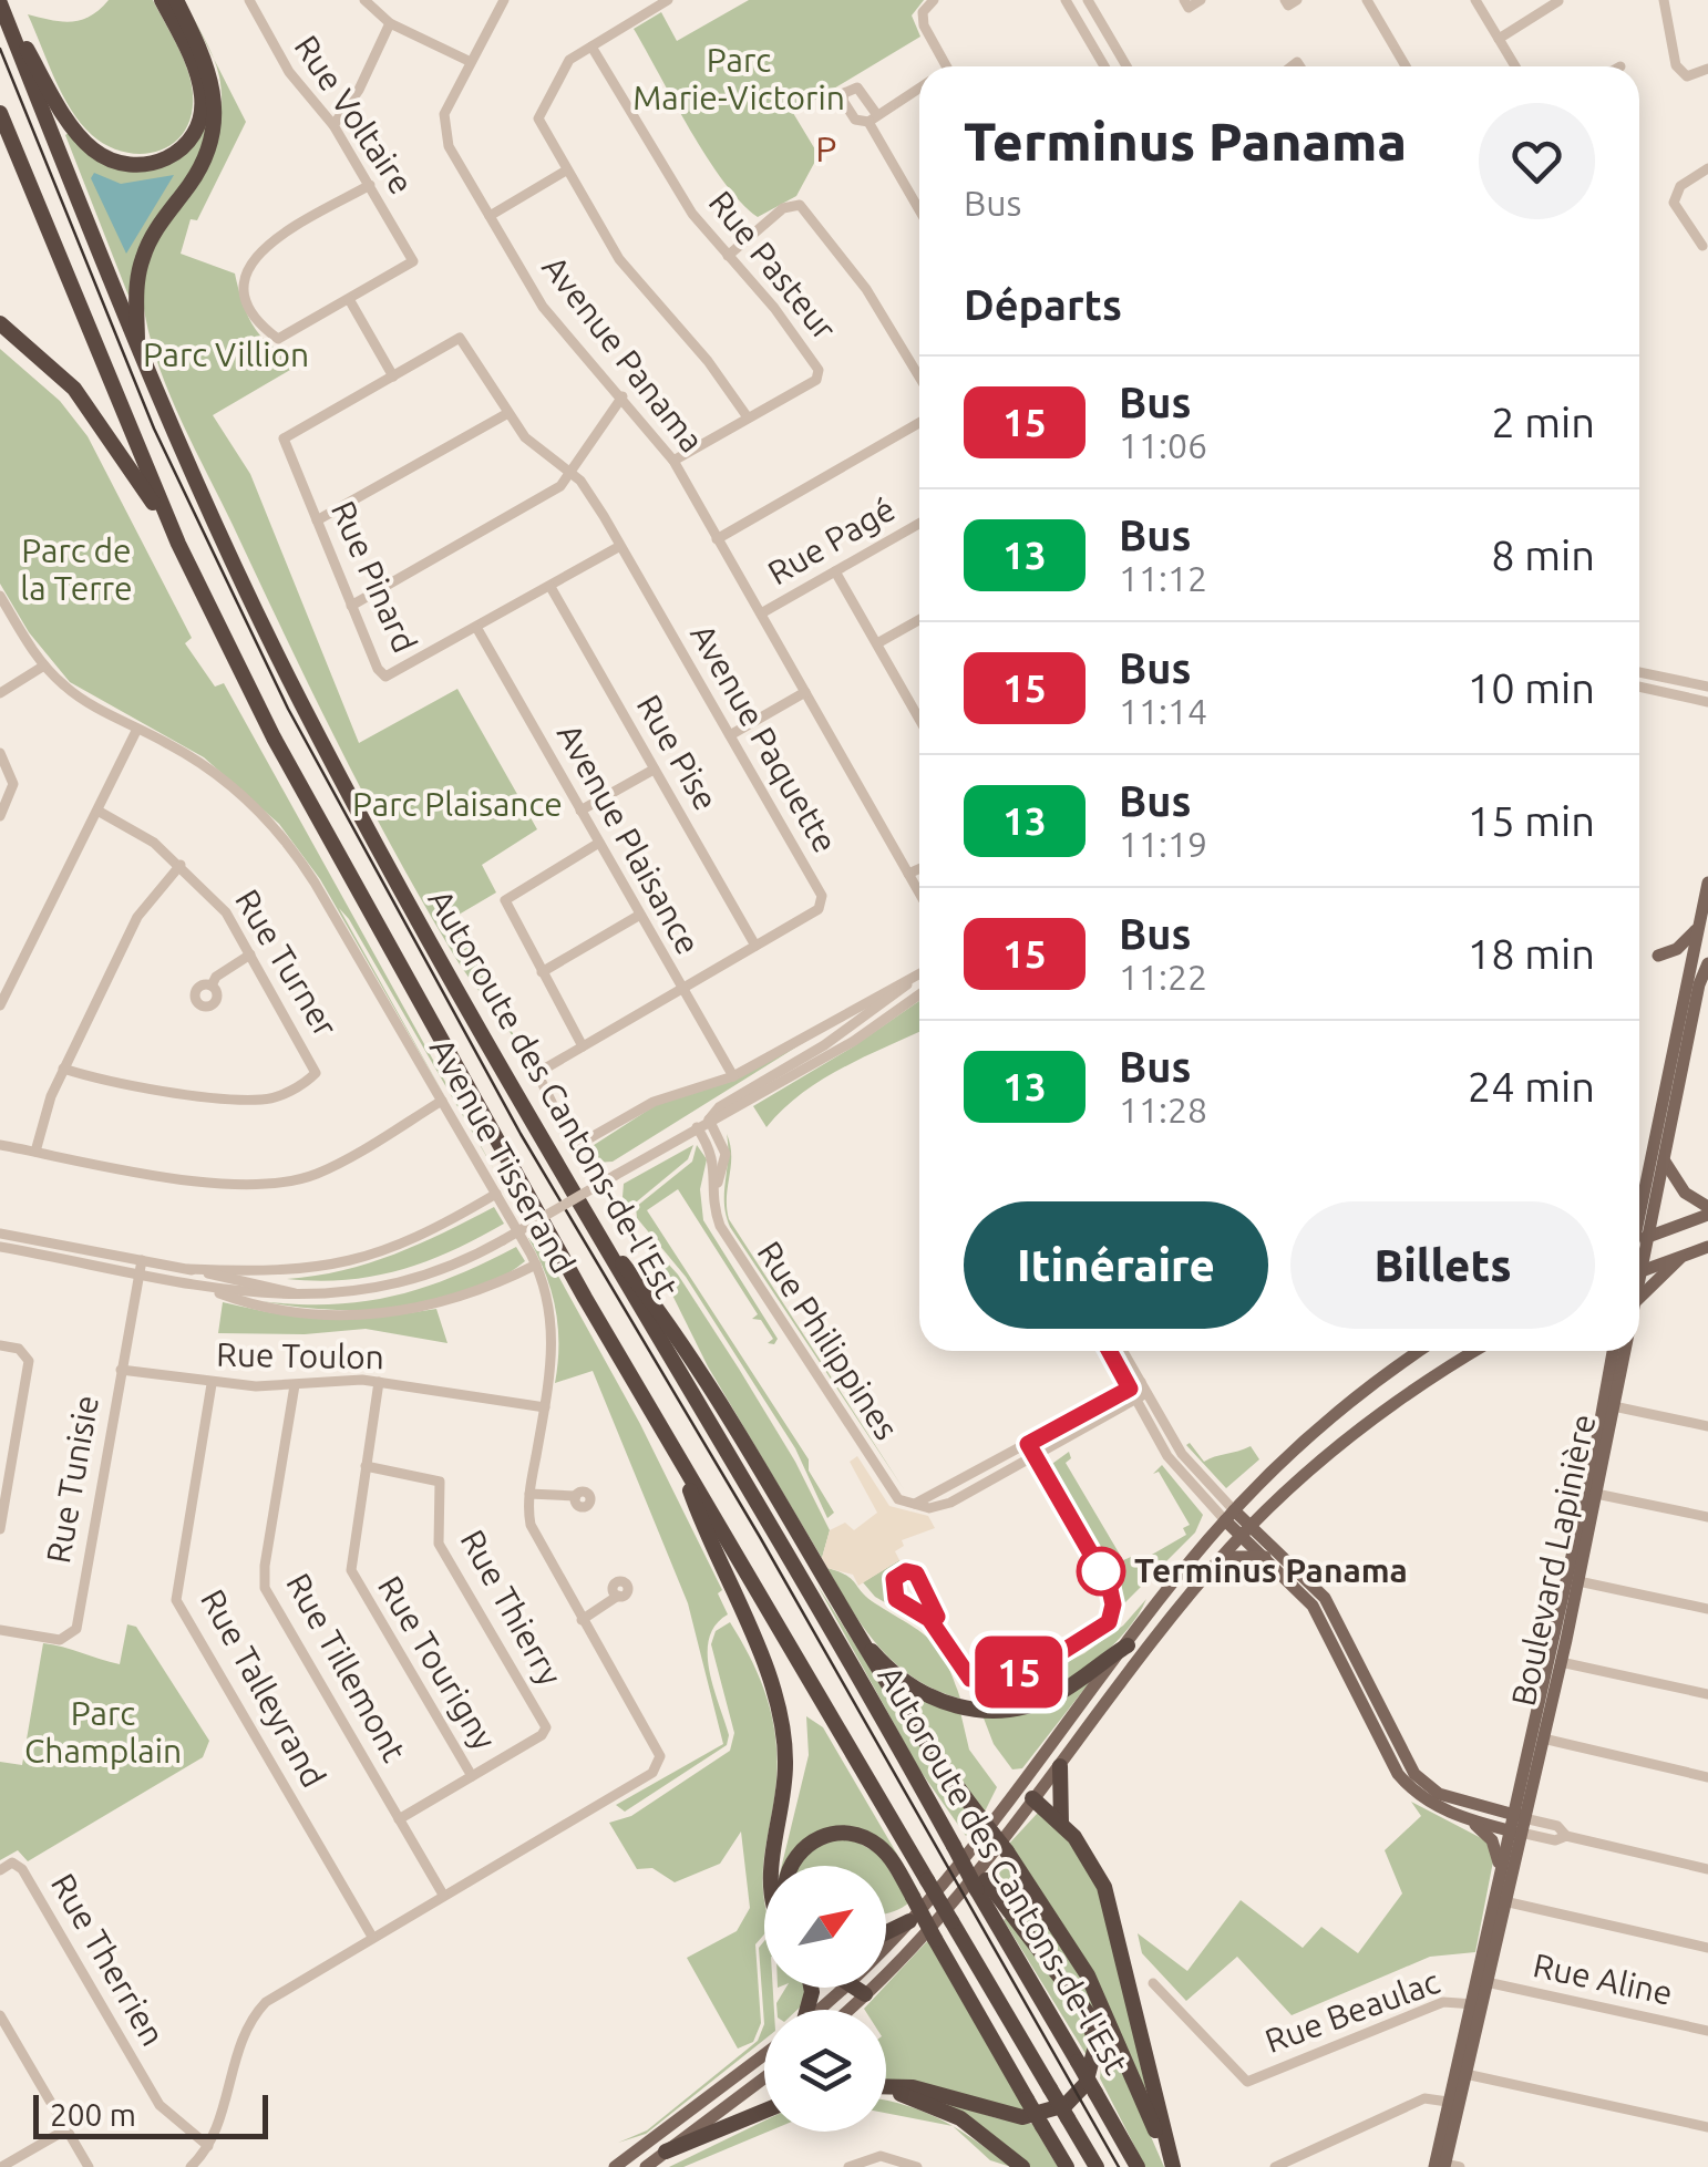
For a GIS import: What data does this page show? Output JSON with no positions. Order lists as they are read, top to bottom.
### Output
{
  "streets": {
    "highway": ["Autoroute des Cantons-de-l'Est"],
    "main road": ["Boulevard Lapinière"],
    "street": [
      "Rue Voltaire",
      "Rue Pasteur",
      "Avenue Panama",
      "Rue Pagé",
      "Rue Pinard",
      "Avenue Paquette",
      "Rue Pise",
      "Avenue Plaisance",
      "Rue Turner",
      "Avenue Tisserand",
      "Rue Philippines",
      "Rue Toulon",
      "Rue Tunisie",
      "Rue Thierry",
      "Rue Tourigny",
      "Rue Tillemont",
      "Rue Talleyrand",
      "Rue Therrien",
      "Rue Aline",
      "Rue Beaulac"
    ]
  },
  "crossings": [
    ["Rue Pasteur", "Avenue Panama"],
    ["Avenue Panama", "Rue Pagé"],
    ["Rue Pinard", "Avenue Paquette"],
    ["Rue Pinard", "Rue Pise"],
    ["Rue Pinard", "Avenue Plaisance"],
    ["Avenue Paquette", "Rue Pise"],
    ["Avenue Paquette", "Avenue Plaisance"],
    ["Avenue Tisserand", "Rue Toulon"],
    ["Avenue Tisserand", "Rue Tillemont"],
    ["Avenue Tisserand", "Rue Talleyrand"],
    ["Avenue Tisserand", "Rue Therrien"],
    ["Rue Toulon", "Rue Tunisie"],
    ["Rue Toulon", "Rue Tourigny"],
    ["Rue Toulon", "Rue Tillemont"],
    ["Rue Toulon", "Rue Talleyrand"],
    ["Boulevard Lapinière", "Rue Aline"],
    ["Boulevard Lapinière", "Rue Beaulac"],
    ["Rue Thierry", "Rue Tourigny"],
    ["Rue Thierry", "Rue Tillemont"]
  ],
  "districts": ["P"],
  "parks": [
    "Parc Marie-Victorin",
    "Parc Villion",
    "Parc de la Terre",
    "Parc Plaisance",
    "Parc Champlain"
  ],
  "places": ["Terminus Panama"],
  "lines": ["bus line 15"],
  "scale_bar": "200 m",
  "north": "top right",
  "page": {
    "on_map": "15",
    "heading": [
      ["Terminus Panama", "Bus"],
      "Départs"
    ],
    "list": [
      {
        "mark": "15",
        "name": "Bus",
        "note": "11:06",
        "value": "2 min"
      },
      {
        "mark": "13",
        "name": "Bus",
        "note": "11:12",
        "value": "8 min"
      },
      {
        "mark": "15",
        "name": "Bus",
        "note": "11:14",
        "value": "10 min"
      },
      {
        "mark": "13",
        "name": "Bus",
        "note": "11:19",
        "value": "15 min"
      },
      {
        "mark": "15",
        "name": "Bus",
        "note": "11:22",
        "value": "18 min"
      },
      {
        "mark": "13",
        "name": "Bus",
        "note": "11:28",
        "value": "24 min"
      }
    ],
    "buttons": ["Itinéraire", "Billets"],
    "scale": "200 m"
  }
}
